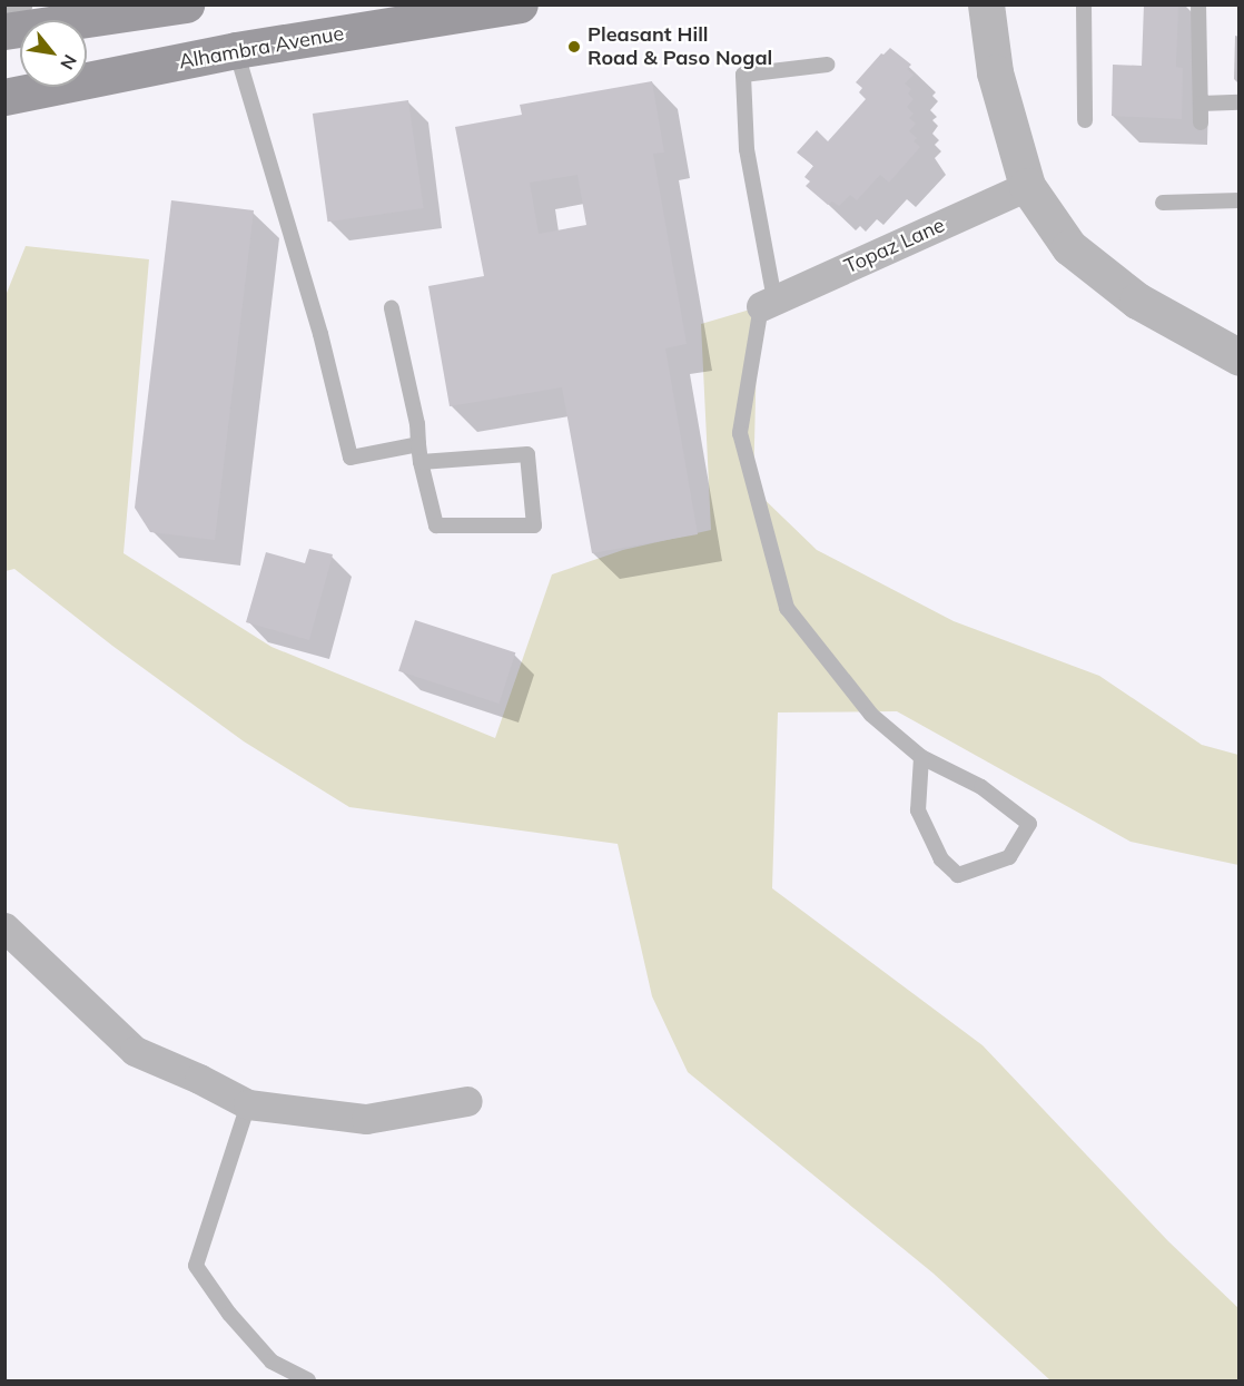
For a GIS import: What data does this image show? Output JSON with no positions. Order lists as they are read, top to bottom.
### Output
{
  "streets": {
    "main road": ["Alhambra Avenue"],
    "street": ["Topaz Lane"]
  },
  "places": ["Pleasant Hill Road & Paso Nogal"],
  "north": "bottom right"
}
